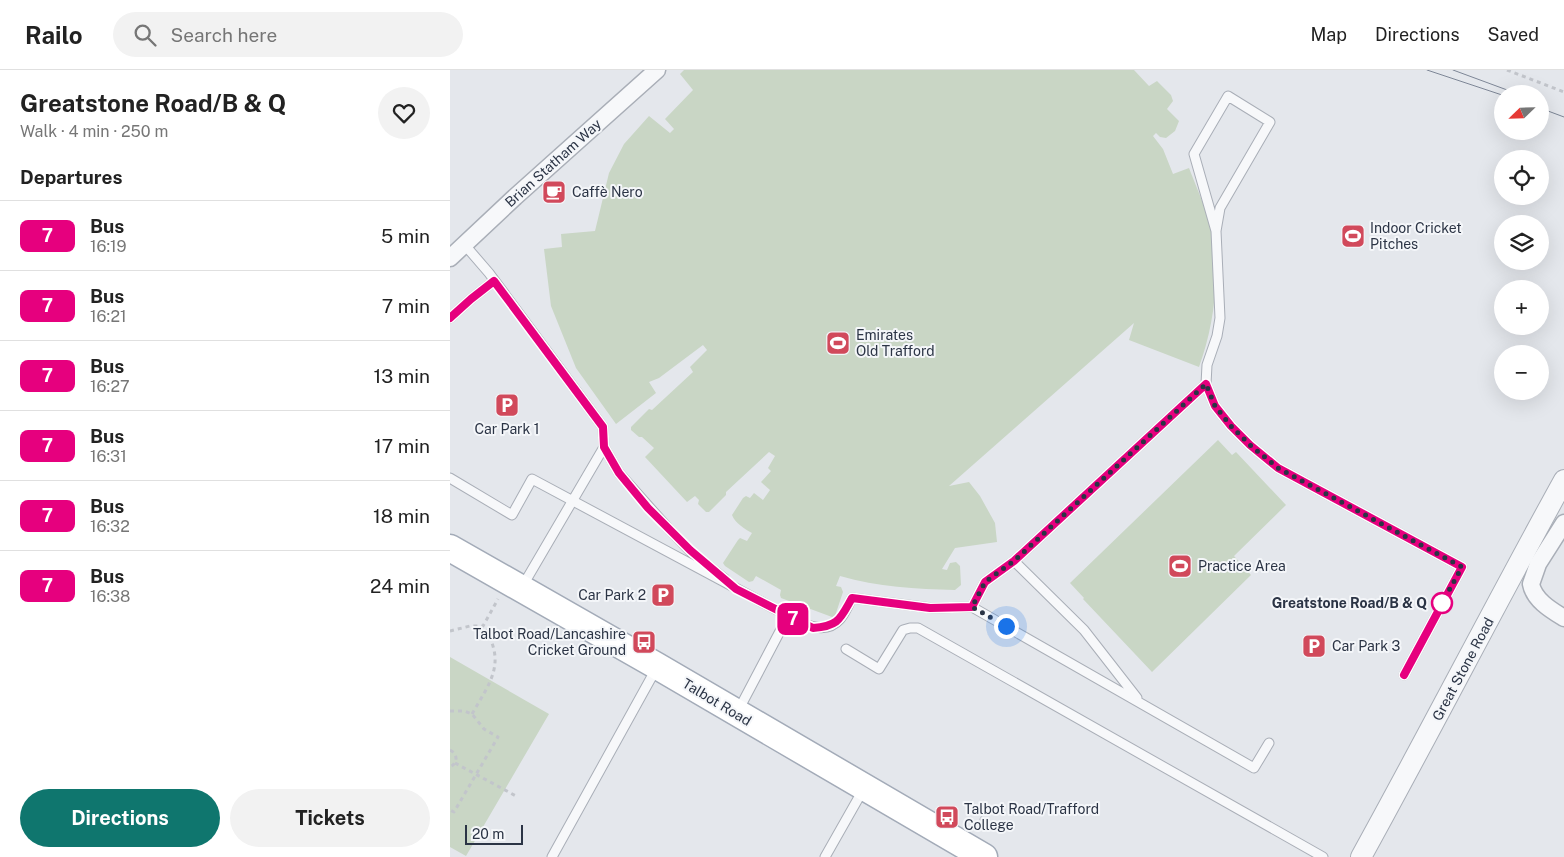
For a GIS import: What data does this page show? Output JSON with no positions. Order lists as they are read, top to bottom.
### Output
{
  "streets": {
    "main road": ["Talbot Road"],
    "street": ["Brian Statham Way", "Great Stone Road"]
  },
  "places": {
    "cafe": ["Caffè Nero"],
    "sports": ["Indoor Cricket Pitches", "Emirates Old Trafford", "Practice Area"],
    "parking": ["Car Park 1", "Car Park 2", "Car Park 3"],
    "other": ["Greatstone Road/B & Q"],
    "bus stop": ["Talbot Road/Lancashire Cricket Ground", "Talbot Road/Trafford College"]
  },
  "lines": ["bus line 7"],
  "scale_bar": "20 m",
  "north": "bottom left",
  "page": {
    "header": "Railo",
    "search": "Search here",
    "nav": ["Map", "Directions", "Saved"],
    "heading": [
      ["Greatstone Road/B & Q", "Walk · 4 min · 250 m"],
      "Departures"
    ],
    "on_map": "7",
    "map_buttons": ["+", "−"],
    "list": [
      {
        "mark": "7",
        "name": "Bus",
        "note": "16:19",
        "value": "5 min"
      },
      {
        "mark": "7",
        "name": "Bus",
        "note": "16:21",
        "value": "7 min"
      },
      {
        "mark": "7",
        "name": "Bus",
        "note": "16:27",
        "value": "13 min"
      },
      {
        "mark": "7",
        "name": "Bus",
        "note": "16:31",
        "value": "17 min"
      },
      {
        "mark": "7",
        "name": "Bus",
        "note": "16:32",
        "value": "18 min"
      },
      {
        "mark": "7",
        "name": "Bus",
        "note": "16:38",
        "value": "24 min"
      }
    ],
    "buttons": ["Directions", "Tickets"],
    "scale": "20 m"
  }
}
